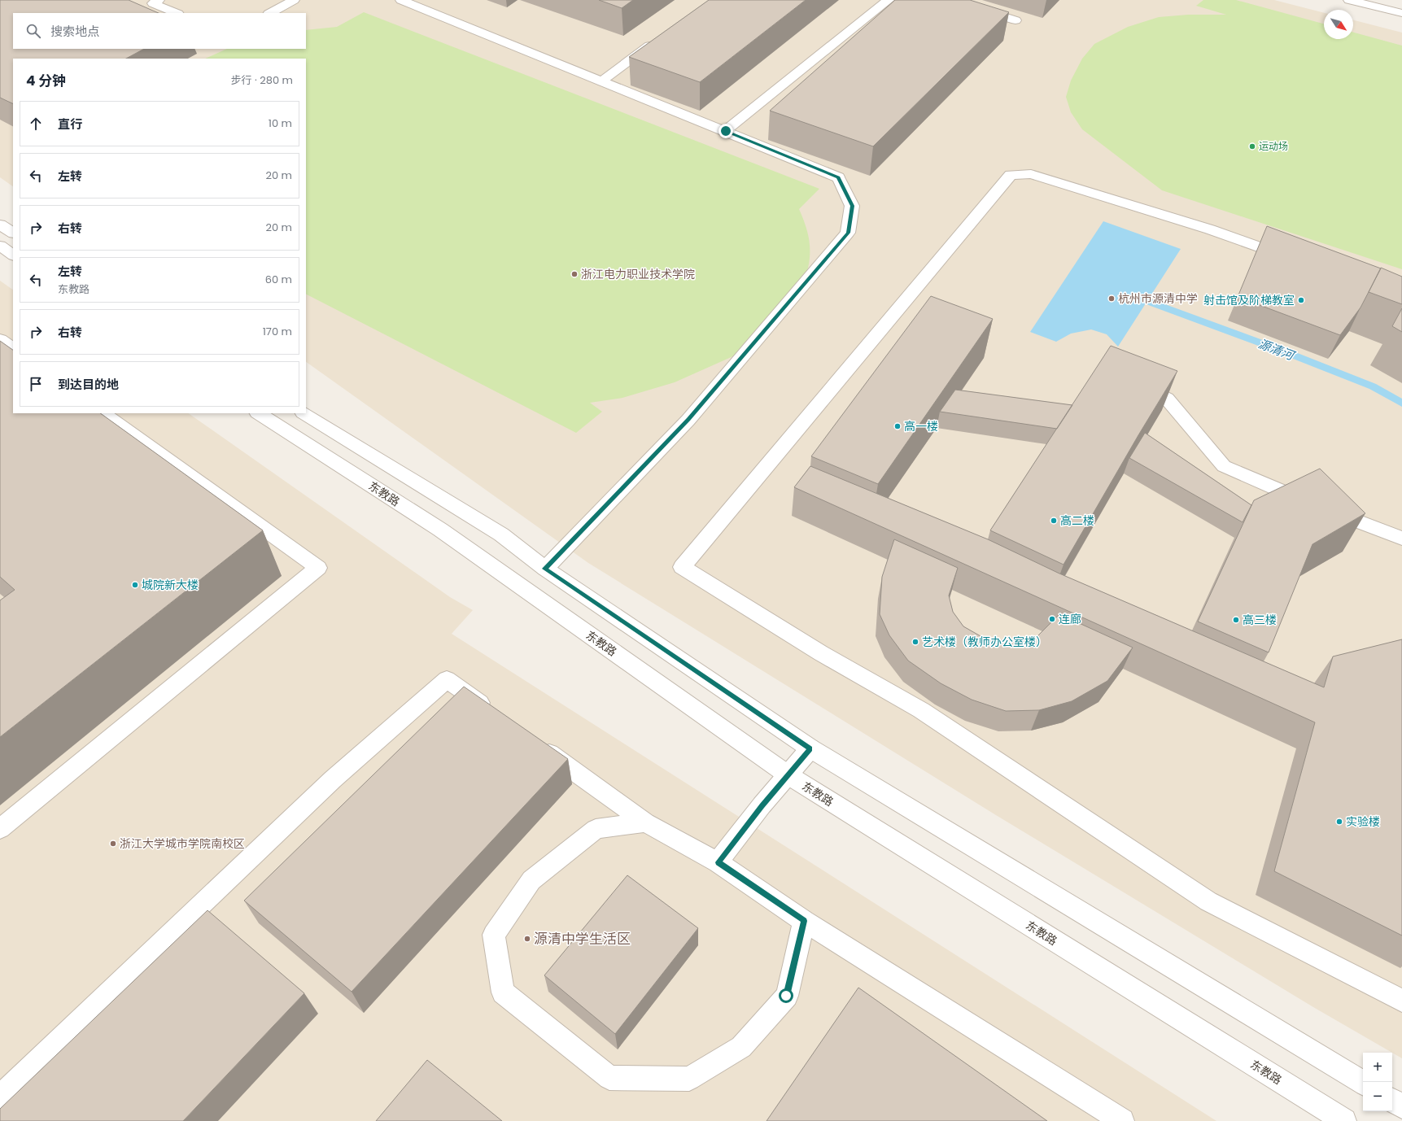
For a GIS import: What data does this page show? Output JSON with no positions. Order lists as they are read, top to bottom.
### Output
{
  "streets": {
    "street": ["东教路"]
  },
  "water": ["源清河"],
  "places": [
    "运动场",
    "浙江电力职业技术学院",
    "杭州市源清中学",
    "射击馆及阶梯教室",
    "高一楼",
    "高二楼",
    "城院新大楼",
    "连廊",
    "高三楼",
    "艺术楼（教师办公室楼）",
    "实验楼",
    "浙江大学城市学院南校区",
    "源清中学生活区"
  ],
  "north": "bottom right",
  "page": {
    "search": "搜索地点",
    "heading": ["4 分钟", "步行 · 280 m"],
    "list": [
      ["直行", "10 m"],
      ["左转", "20 m"],
      ["右转", "20 m"],
      ["左转", "东教路", "60 m"],
      ["右转", "170 m"],
      "到达目的地"
    ],
    "map_buttons": ["+", "−"]
  }
}
